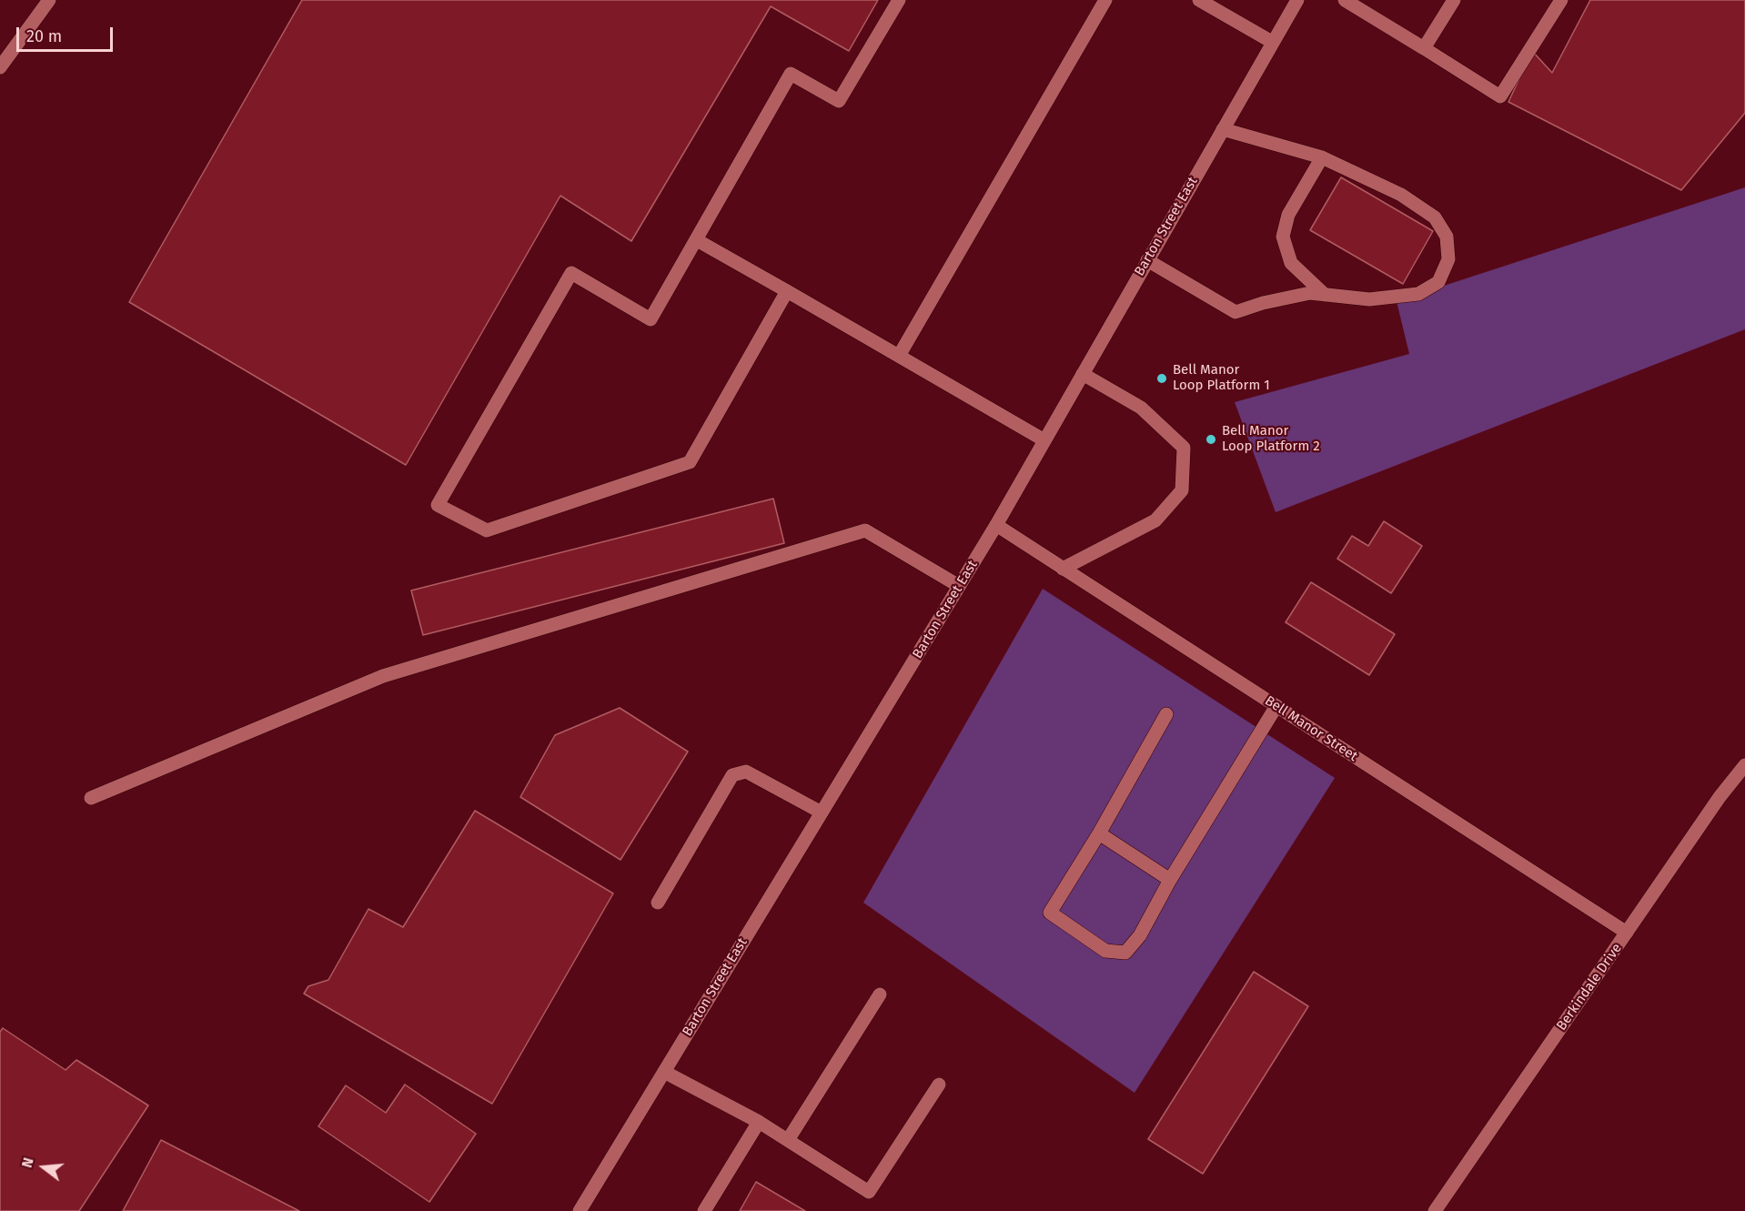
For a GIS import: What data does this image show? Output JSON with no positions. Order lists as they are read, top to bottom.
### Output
{
  "streets": {
    "main road": ["Barton Street East", "Bell Manor Street", "Berkindale Drive"]
  },
  "crossings": [
    ["Barton Street East", "Bell Manor Street"],
    ["Bell Manor Street", "Berkindale Drive"]
  ],
  "places": ["Bell Manor Loop Platform 1", "Bell Manor Loop Platform 2"],
  "scale_bar": "20 m",
  "north": "left"
}
